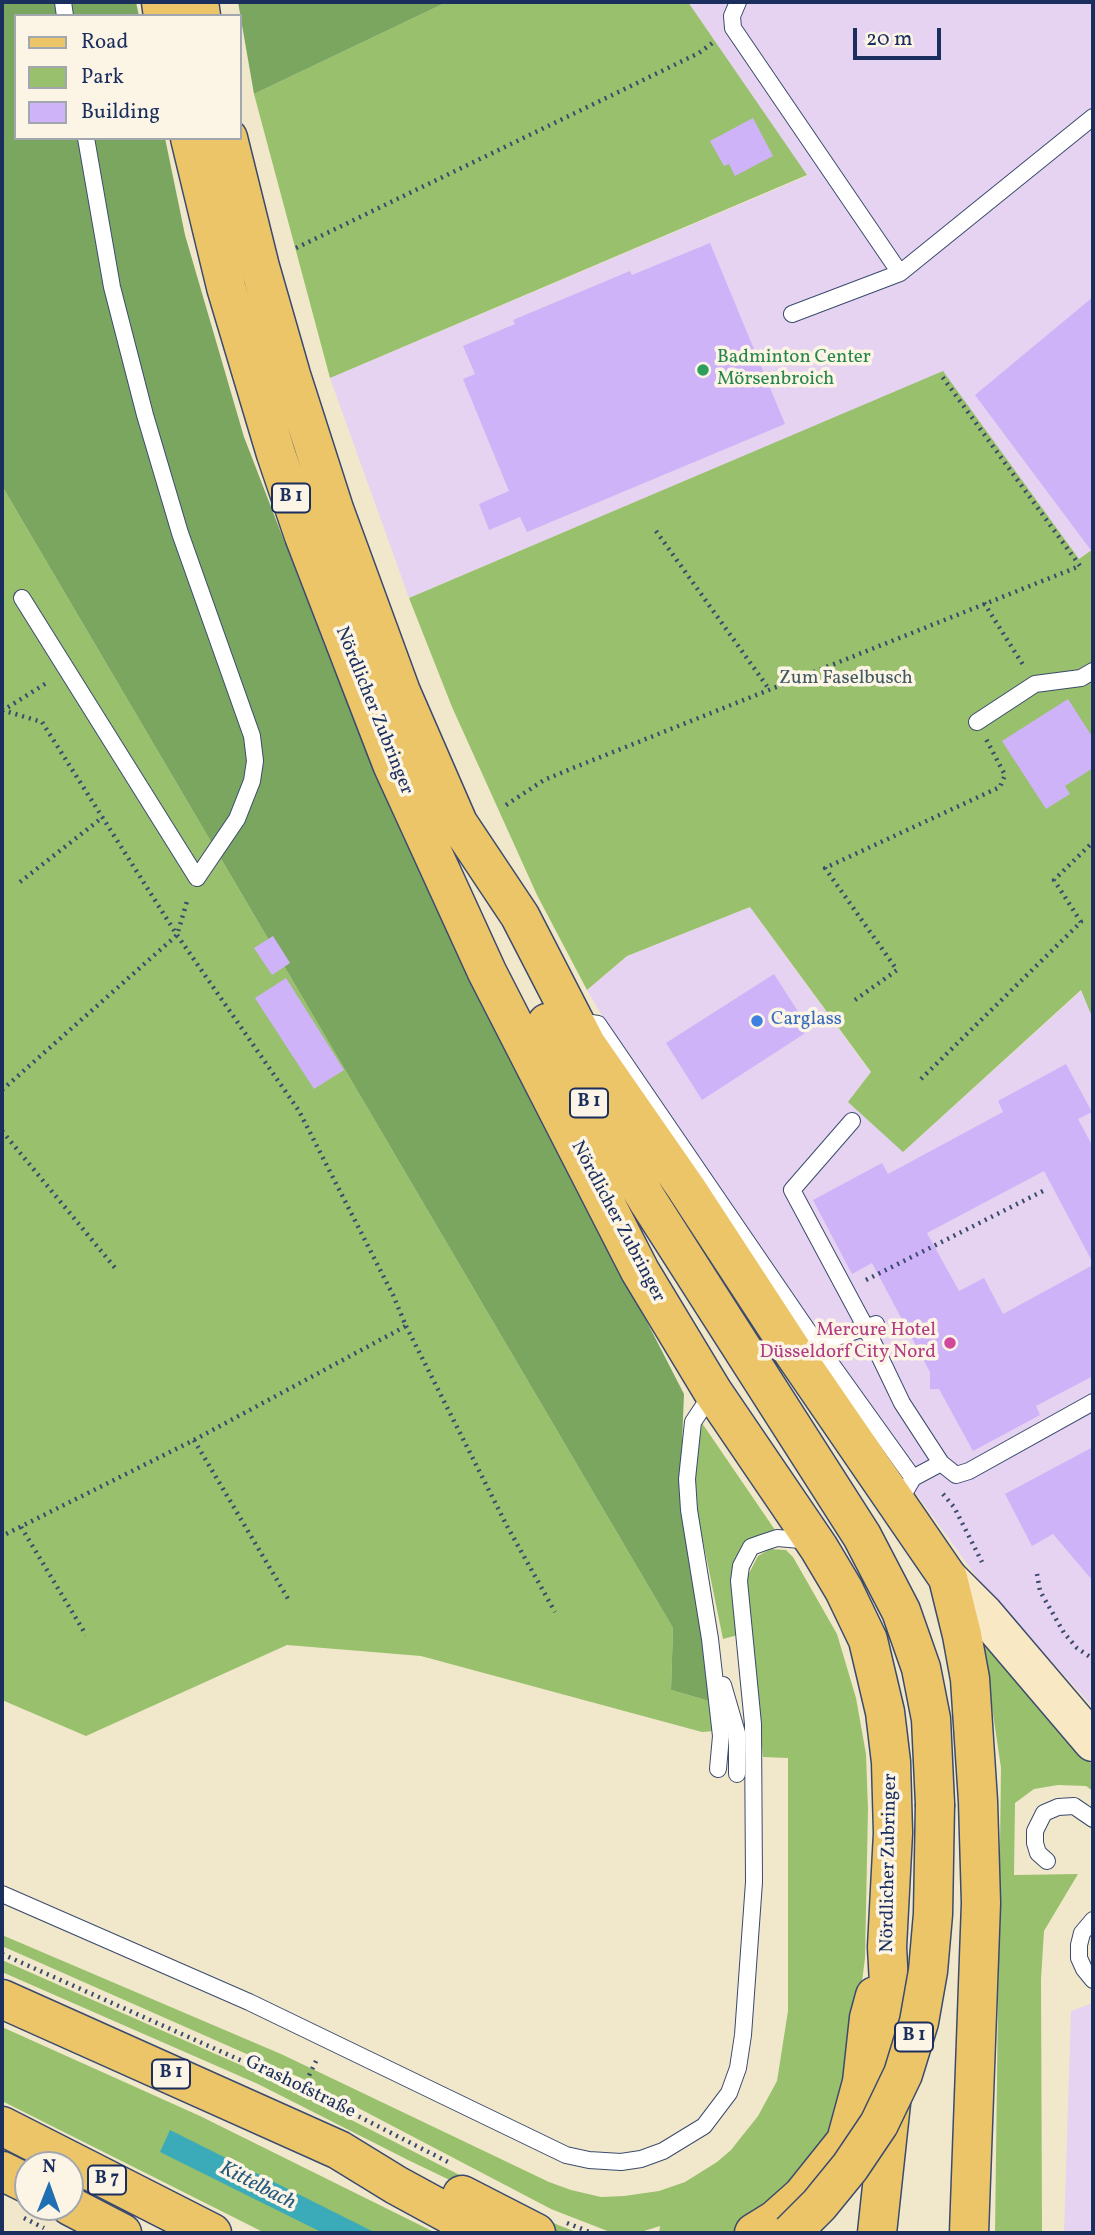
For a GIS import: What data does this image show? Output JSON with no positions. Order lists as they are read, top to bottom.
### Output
{
  "streets": {
    "main road": [
      "B 1",
      "Nördlicher Zubringer",
      "Grashofstraße",
      "B 7"
    ]
  },
  "crossings": [
    ["B 1", "Nördlicher Zubringer"],
    ["B 1", "Grashofstraße"]
  ],
  "water": ["Kittelbach"],
  "parks": ["Zum Faselbusch"],
  "places": ["Badminton Center Mörsenbroich", "Carglass", "Mercure Hotel Düsseldorf City Nord"],
  "legend": ["Road", "Park", "Building"],
  "scale_bar": "20 m",
  "north": "top"
}
